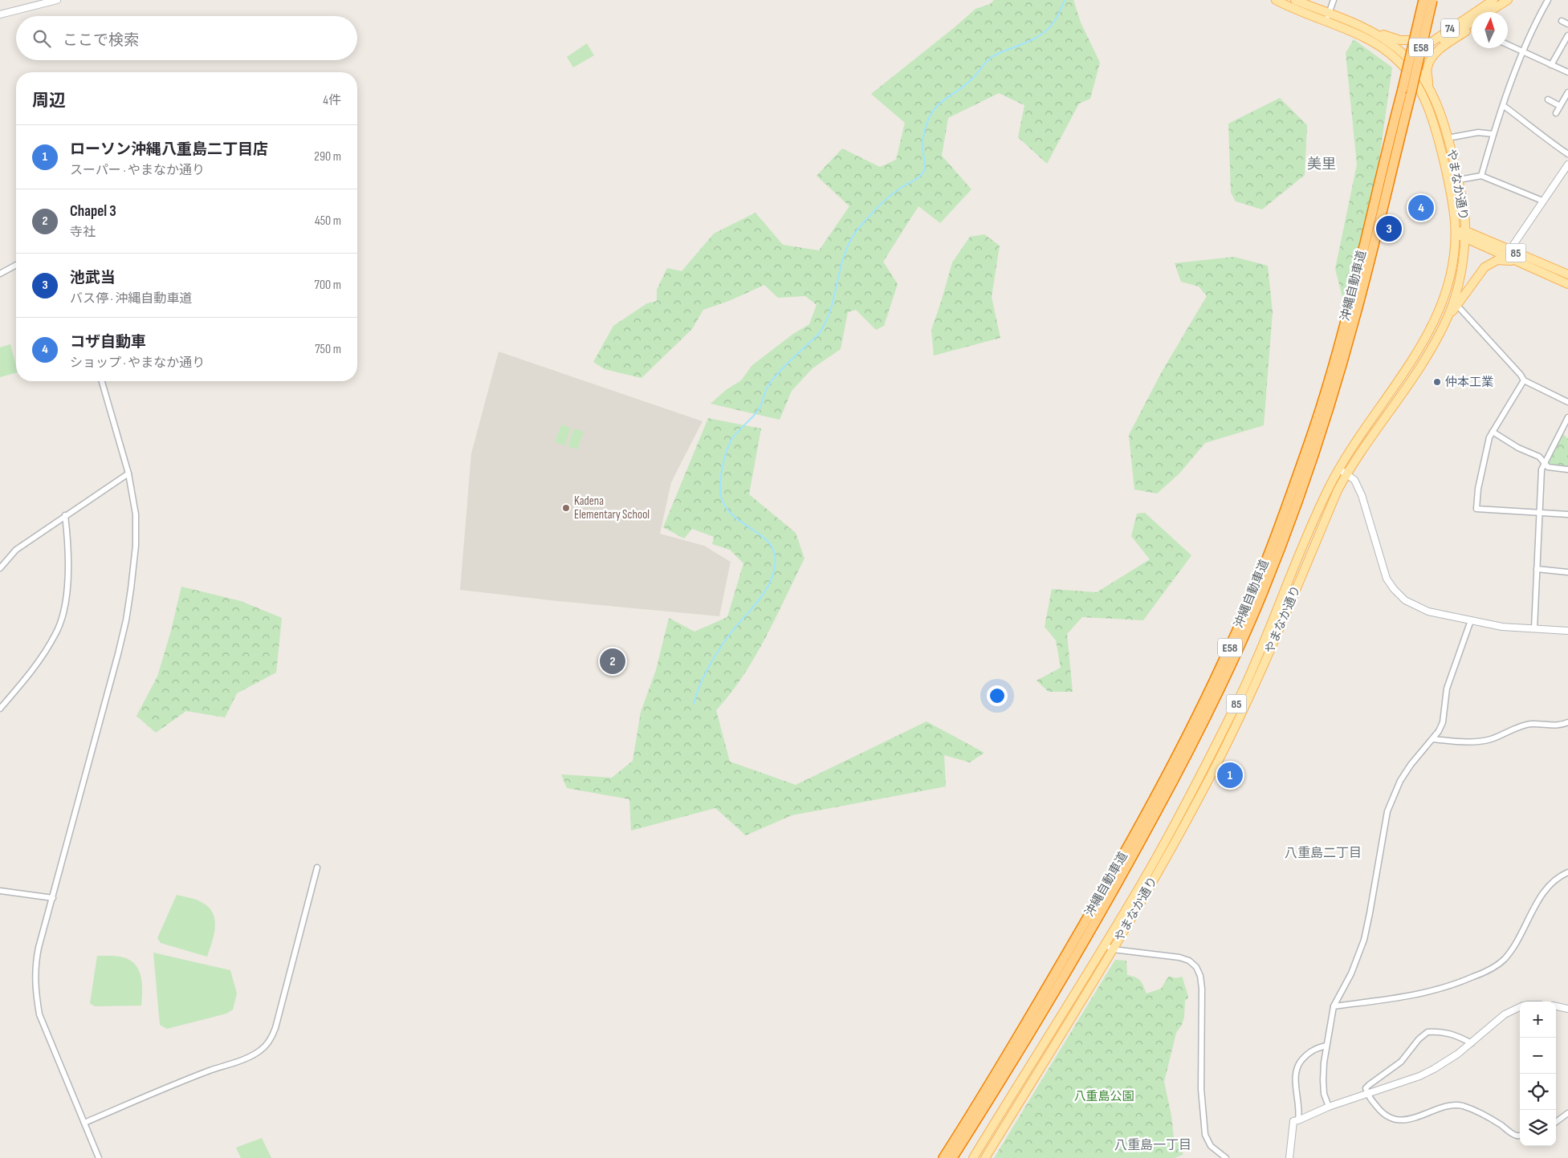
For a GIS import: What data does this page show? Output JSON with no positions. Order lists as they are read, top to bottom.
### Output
{
  "streets": {
    "highway": ["E58", "沖縄自動車道"],
    "main road": ["74", "やまなか通り", "85"]
  },
  "crossings": [
    ["74", "やまなか通り"],
    ["やまなか通り", "85"]
  ],
  "districts": ["美里", "八重島二丁目", "八重島一丁目"],
  "parks": ["八重島公園"],
  "places": ["仲本工業", "Kadena Elementary School"],
  "north": "top",
  "page": {
    "search": "ここで検索",
    "heading": ["周辺", "4件"],
    "list": [
      {
        "mark": "1",
        "name": "ローソン沖縄八重島二丁目店",
        "note": "スーパー · やまなか通り",
        "value": "290 m"
      },
      {
        "mark": "2",
        "name": "Chapel 3",
        "note": "寺社",
        "value": "450 m"
      },
      {
        "mark": "3",
        "name": "池武当",
        "note": "バス停 · 沖縄自動車道",
        "value": "700 m"
      },
      {
        "mark": "4",
        "name": "コザ自動車",
        "note": "ショップ · やまなか通り",
        "value": "750 m"
      }
    ],
    "pins": [
      "4",
      "3",
      "2",
      "1"
    ],
    "map_buttons": ["+", "−"]
  }
}
